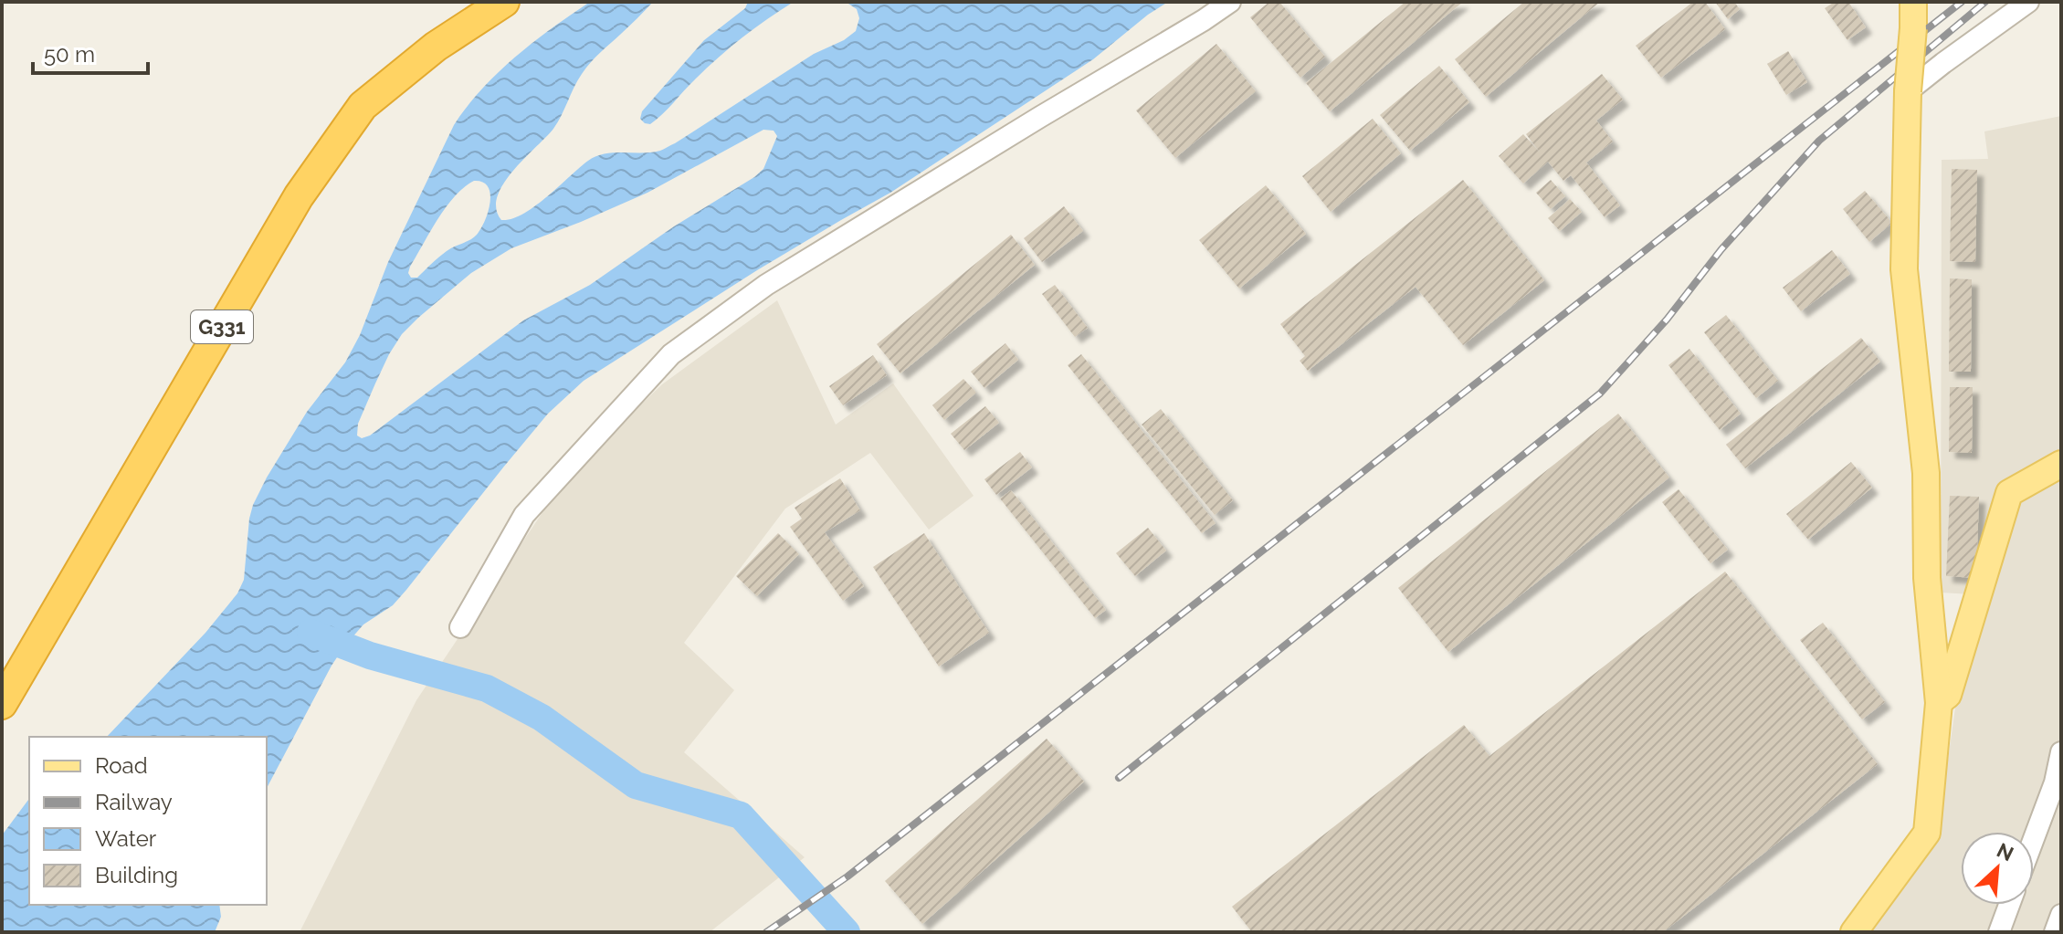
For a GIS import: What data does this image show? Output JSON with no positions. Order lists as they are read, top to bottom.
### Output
{
  "streets": {
    "highway": ["G331"]
  },
  "legend": [
    "Road",
    "Railway",
    "Water",
    "Building"
  ],
  "scale_bar": "50 m",
  "north": "top right"
}
